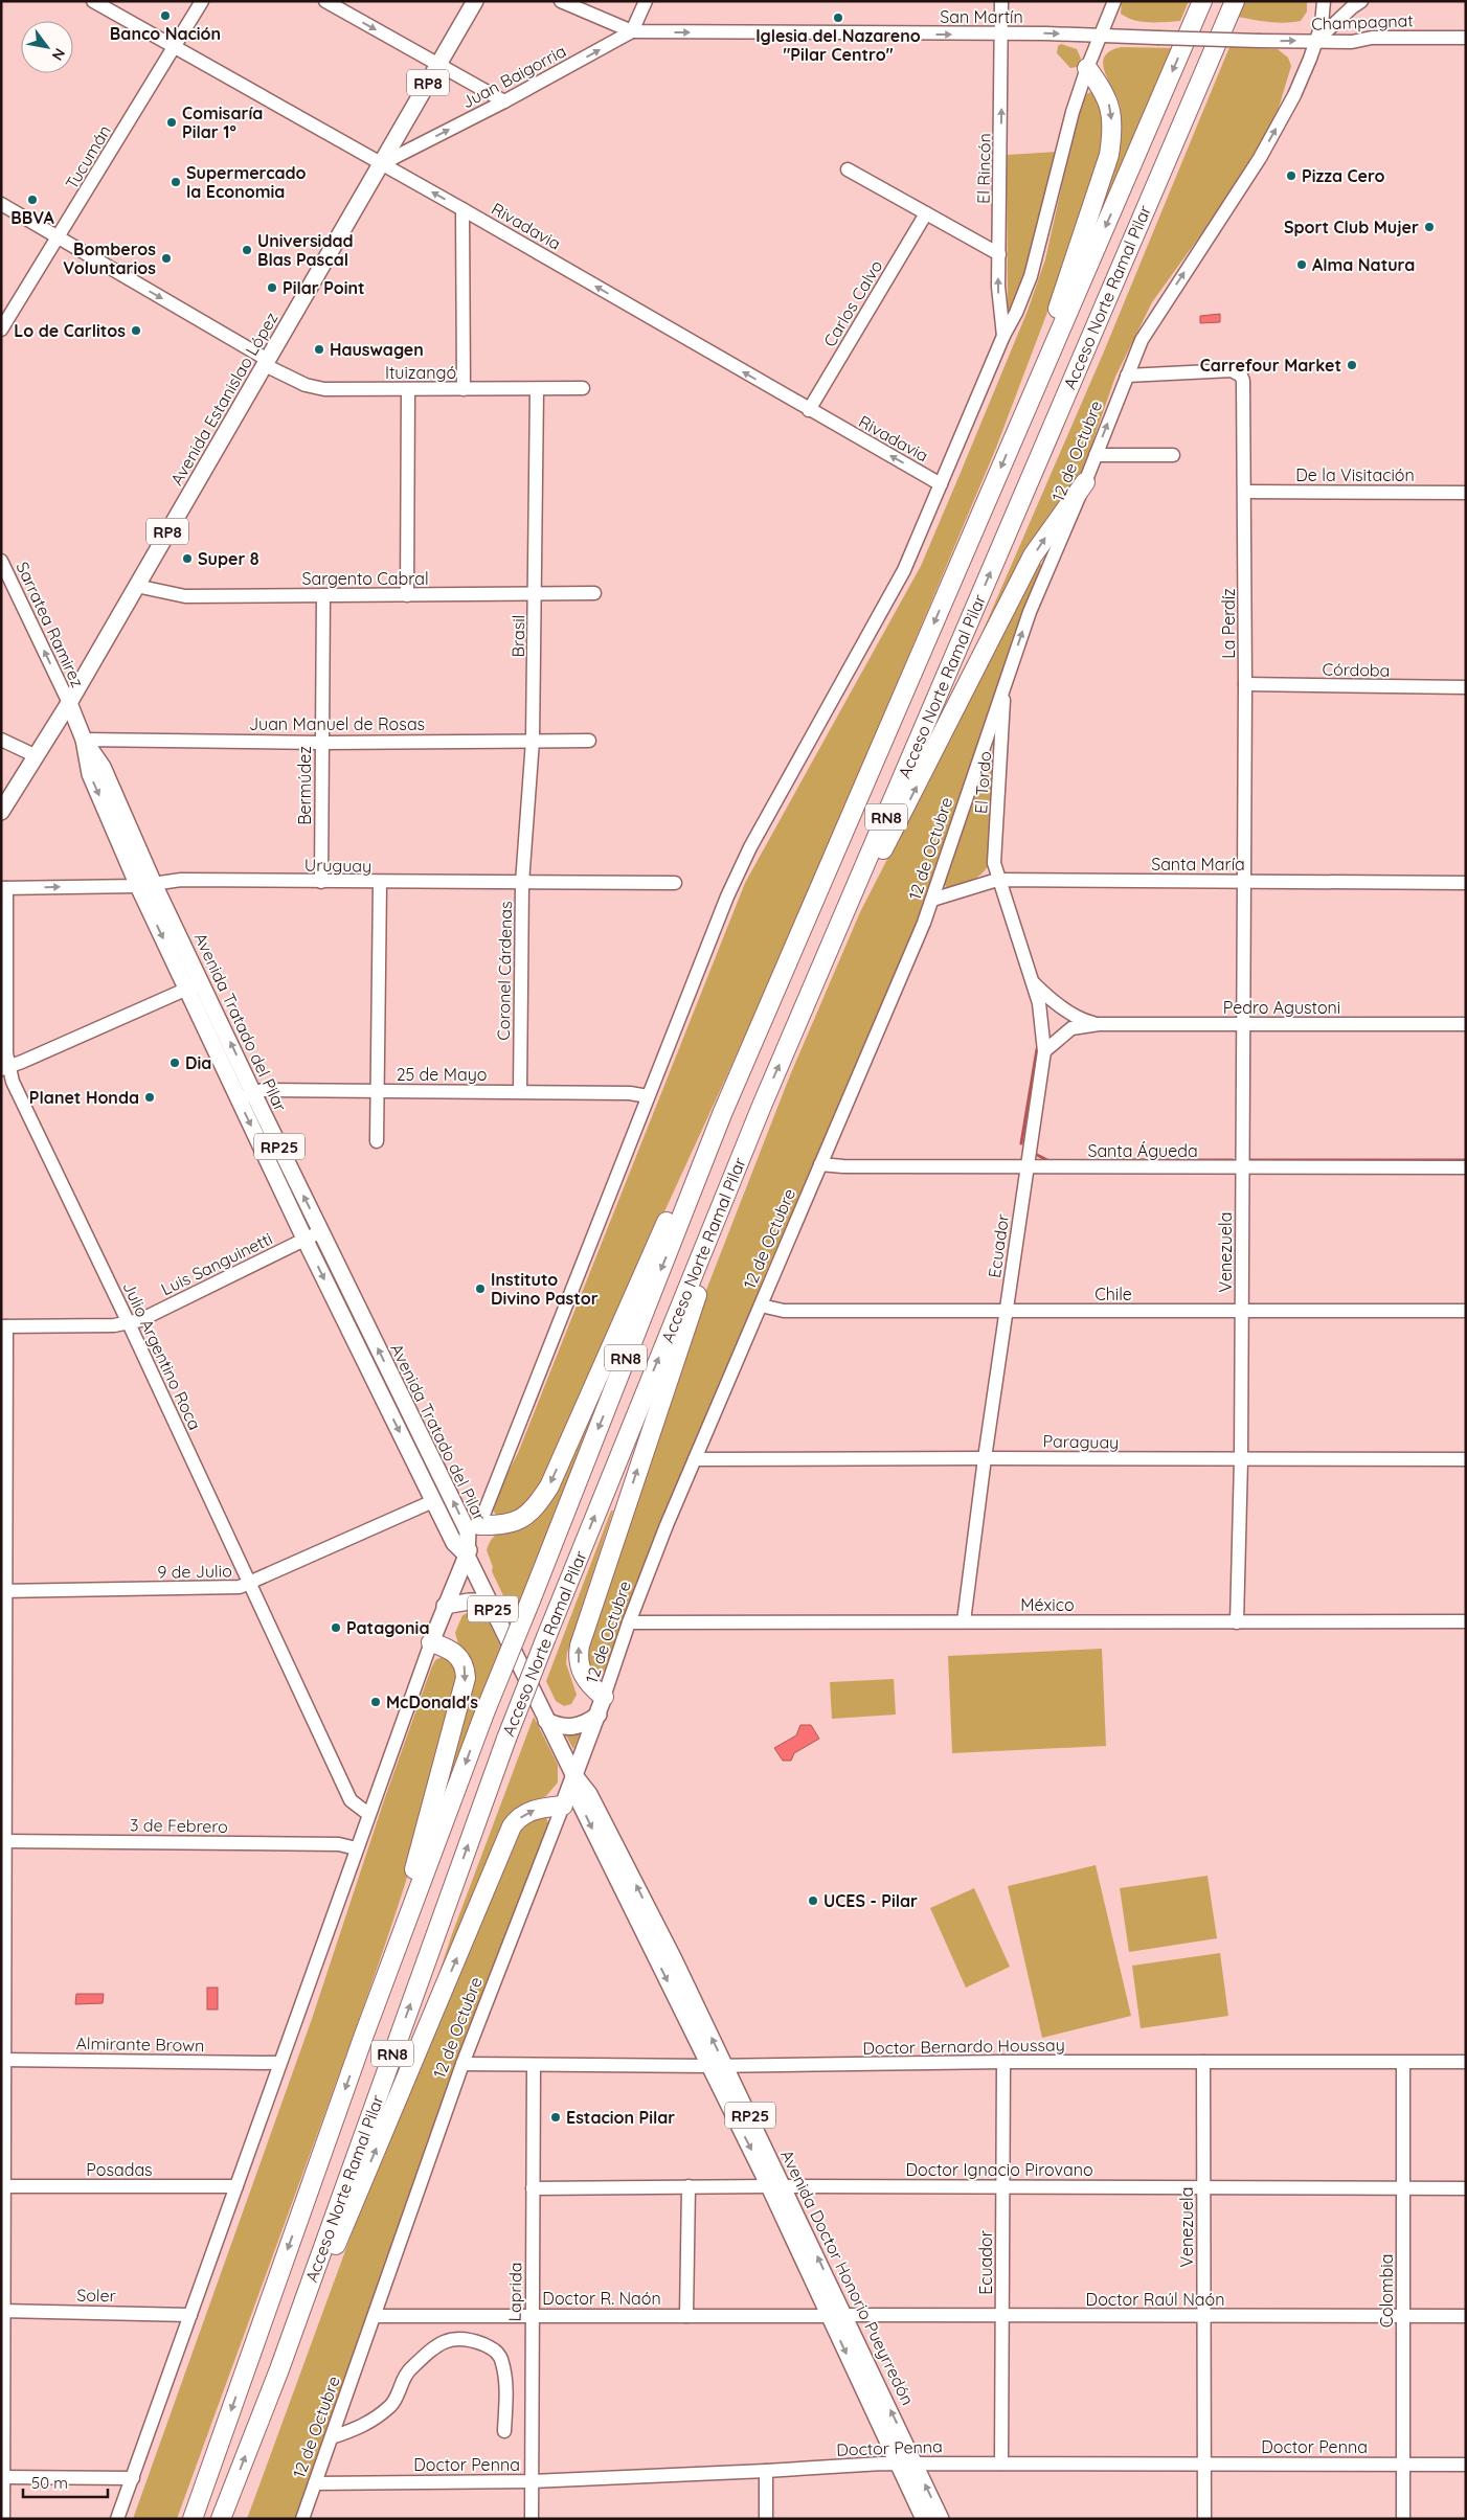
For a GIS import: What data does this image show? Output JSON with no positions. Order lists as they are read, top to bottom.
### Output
{
  "streets": {
    "highway": ["Acceso Norte Ramal Pilar", "RN8"],
    "main road": [
      "RP8",
      "Avenida Estanislao López",
      "12 de Octubre",
      "Avenida Tratado del Pilar",
      "RP25",
      "Avenida Doctor Honorio Pueyrredón"
    ],
    "street": [
      "San Martín",
      "Champagnat",
      "Juan Baigorria",
      "Tucumán",
      "El Rincón",
      "Rivadavia",
      "Carlos Calvo",
      "Ituizangó",
      "De la Visitación",
      "Sargento Cabral",
      "La Perdíz",
      "Sarratea Ramirez",
      "Brasil",
      "Córdoba",
      "Juan Manuel de Rosas",
      "El Tordo",
      "Bermúdez",
      "Santa María",
      "Uruguay",
      "Coronel Cárdenas",
      "Pedro Agustoni",
      "25 de Mayo",
      "Santa Águeda",
      "Ecuador",
      "Venezuela",
      "Luis Sanguinetti",
      "Chile",
      "Julio Argentino Roca",
      "Paraguay",
      "9 de Julio",
      "México",
      "3 de Febrero",
      "Almirante Brown",
      "Doctor Bernardo Houssay",
      "Posadas",
      "Doctor Ignacio Pirovano",
      "Colombia",
      "Laprida",
      "Soler",
      "Doctor R. Naón",
      "Doctor Raúl Naón",
      "Doctor Penna"
    ]
  },
  "crossings": [
    ["San Martín", "Champagnat"],
    ["San Martín", "Juan Baigorria"],
    ["San Martín", "El Rincón"],
    ["Champagnat", "12 de Octubre"],
    ["Juan Baigorria", "Rivadavia"],
    ["Juan Baigorria", "Avenida Estanislao López"],
    ["Tucumán", "Rivadavia"],
    ["Tucumán", "Ituizangó"],
    ["Rivadavia", "Carlos Calvo"],
    ["Rivadavia", "Avenida Estanislao López"],
    ["Ituizangó", "Avenida Estanislao López"],
    ["Ituizangó", "Brasil"],
    ["Avenida Estanislao López", "Sargento Cabral"],
    ["Avenida Estanislao López", "Sarratea Ramirez"],
    ["Avenida Estanislao López", "Avenida Tratado del Pilar"],
    ["12 de Octubre", "La Perdíz"],
    ["12 de Octubre", "El Tordo"],
    ["12 de Octubre", "Santa María"],
    ["12 de Octubre", "Santa Águeda"],
    ["12 de Octubre", "Chile"],
    ["12 de Octubre", "Paraguay"],
    ["12 de Octubre", "México"],
    ["12 de Octubre", "Doctor Bernardo Houssay"],
    ["12 de Octubre", "Avenida Doctor Honorio Pueyrredón"],
    ["12 de Octubre", "Doctor R. Naón"],
    ["12 de Octubre", "Doctor Penna"],
    ["De la Visitación", "La Perdíz"],
    ["Sargento Cabral", "Brasil"],
    ["Sargento Cabral", "Bermúdez"],
    ["La Perdíz", "Córdoba"],
    ["La Perdíz", "Santa María"],
    ["La Perdíz", "Venezuela"],
    ["Sarratea Ramirez", "Avenida Tratado del Pilar"],
    ["Brasil", "Juan Manuel de Rosas"],
    ["Brasil", "Uruguay"],
    ["Brasil", "Coronel Cárdenas"],
    ["Juan Manuel de Rosas", "Bermúdez"],
    ["Juan Manuel de Rosas", "Avenida Tratado del Pilar"],
    ["El Tordo", "Santa María"],
    ["El Tordo", "Ecuador"],
    ["Bermúdez", "Uruguay"],
    ["Santa María", "Ecuador"],
    ["Santa María", "Venezuela"],
    ["Uruguay", "Coronel Cárdenas"],
    ["Uruguay", "Avenida Tratado del Pilar"],
    ["Uruguay", "Julio Argentino Roca"],
    ["Coronel Cárdenas", "25 de Mayo"],
    ["Pedro Agustoni", "Ecuador"],
    ["Pedro Agustoni", "Venezuela"],
    ["Avenida Tratado del Pilar", "25 de Mayo"],
    ["Avenida Tratado del Pilar", "Luis Sanguinetti"],
    ["Avenida Tratado del Pilar", "9 de Julio"],
    ["Avenida Tratado del Pilar", "Avenida Doctor Honorio Pueyrredón"],
    ["Santa Águeda", "Ecuador"],
    ["Santa Águeda", "Venezuela"],
    ["Ecuador", "Chile"],
    ["Ecuador", "Paraguay"],
    ["Ecuador", "México"],
    ["Ecuador", "Doctor Bernardo Houssay"],
    ["Ecuador", "Doctor Ignacio Pirovano"],
    ["Ecuador", "Doctor Raúl Naón"],
    ["Ecuador", "Doctor Penna"],
    ["Venezuela", "Chile"],
    ["Venezuela", "Paraguay"],
    ["Venezuela", "México"],
    ["Venezuela", "Doctor Bernardo Houssay"],
    ["Venezuela", "Doctor Ignacio Pirovano"],
    ["Venezuela", "Doctor Raúl Naón"],
    ["Venezuela", "Doctor Penna"],
    ["Luis Sanguinetti", "Julio Argentino Roca"],
    ["Julio Argentino Roca", "9 de Julio"],
    ["Doctor Bernardo Houssay", "Avenida Doctor Honorio Pueyrredón"],
    ["Doctor Bernardo Houssay", "Colombia"],
    ["Doctor Bernardo Houssay", "Laprida"],
    ["Doctor Ignacio Pirovano", "Avenida Doctor Honorio Pueyrredón"],
    ["Doctor Ignacio Pirovano", "Colombia"],
    ["Doctor Ignacio Pirovano", "Laprida"],
    ["Avenida Doctor Honorio Pueyrredón", "Doctor R. Naón"],
    ["Avenida Doctor Honorio Pueyrredón", "Doctor Raúl Naón"],
    ["Avenida Doctor Honorio Pueyrredón", "Doctor Penna"],
    ["Colombia", "Doctor Raúl Naón"],
    ["Colombia", "Doctor Penna"],
    ["Laprida", "Doctor R. Naón"],
    ["Laprida", "Doctor Penna"],
    ["Doctor R. Naón", "Doctor Raúl Naón"]
  ],
  "one_way": [
    "San Martín",
    "Champagnat",
    "Juan Baigorria",
    "Rivadavia",
    "Ituizangó",
    "Sarratea Ramirez"
  ],
  "places": [
    "Banco Nación",
    "Iglesia del Nazareno \"Pilar Centro\"",
    "Comisaría Pilar 1°",
    "Pizza Cero",
    "Supermercado la Economia",
    "BBVA",
    "Sport Club Mujer",
    "Universidad Blas Pascal",
    "Bomberos Voluntarios",
    "Alma Natura",
    "Pilar Point",
    "Lo de Carlitos",
    "Hauswagen",
    "Carrefour Market",
    "Super 8",
    "Dia",
    "Planet Honda",
    "Instituto Divino Pastor",
    "Patagonia",
    "McDonald's",
    "UCES - Pilar",
    "Estacion Pilar"
  ],
  "scale_bar": "50 m",
  "north": "bottom right"
}
